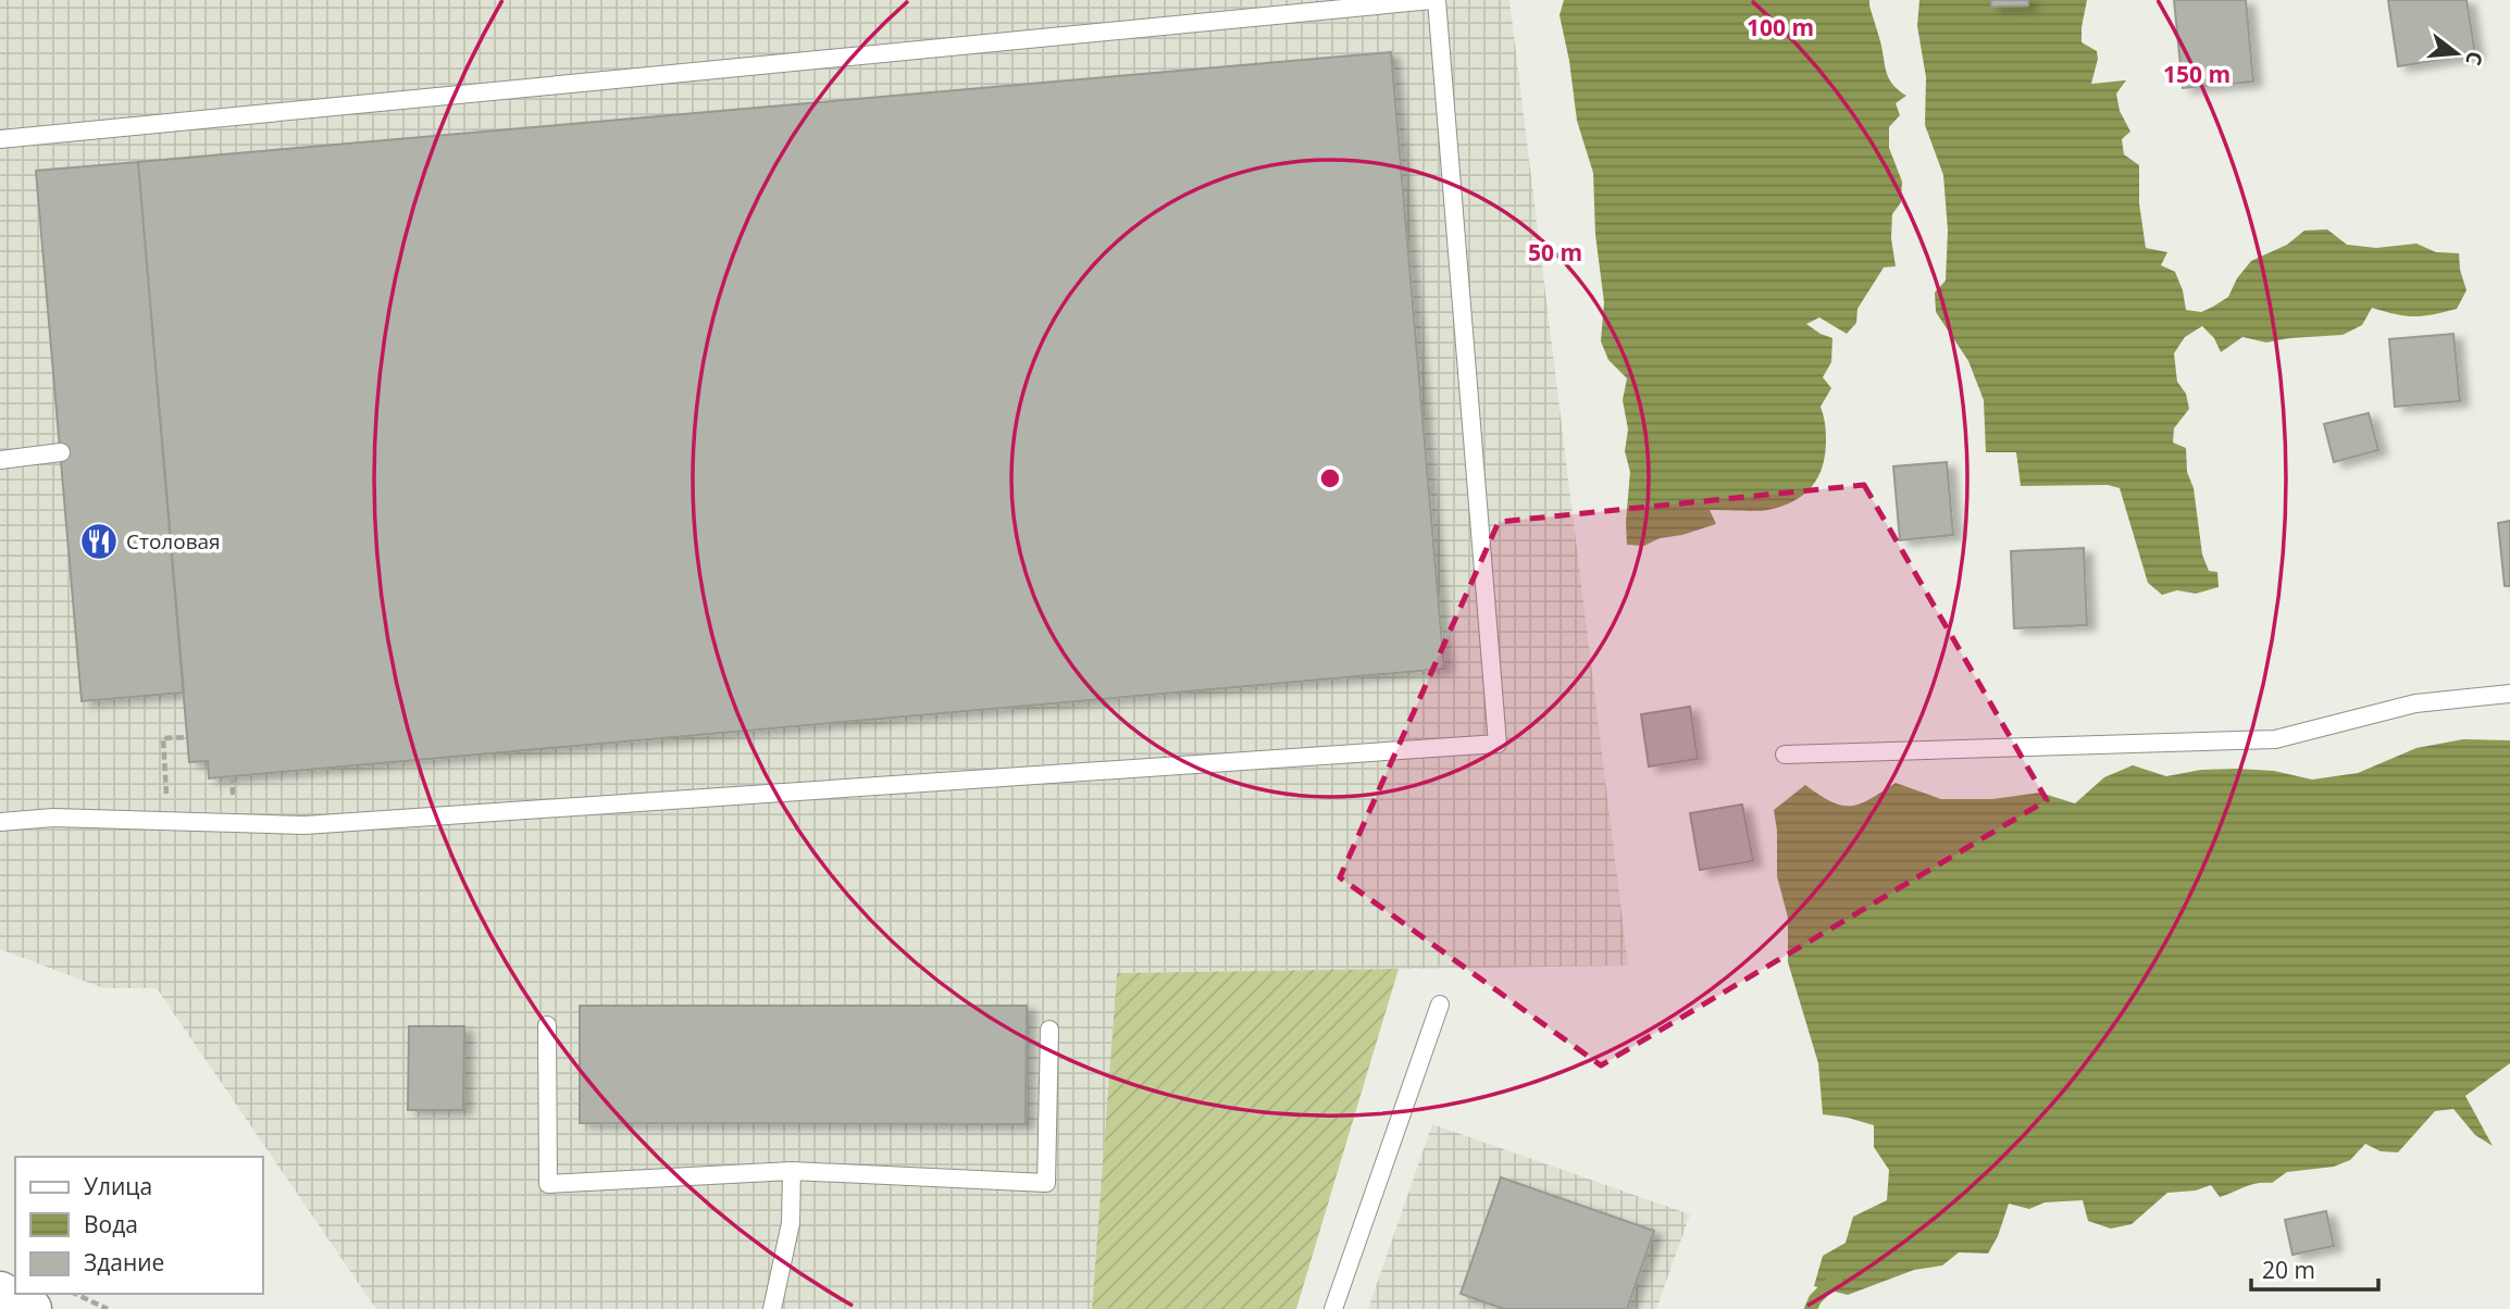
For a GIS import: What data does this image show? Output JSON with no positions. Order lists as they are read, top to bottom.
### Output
{
  "places": {
    "restaurant": ["Столовая"]
  },
  "legend": ["Улица", "Вода", "Здание"],
  "scale_bar": "20 m",
  "north": "right",
  "rings": ["100 m", "150 m", "50 m"]
}
